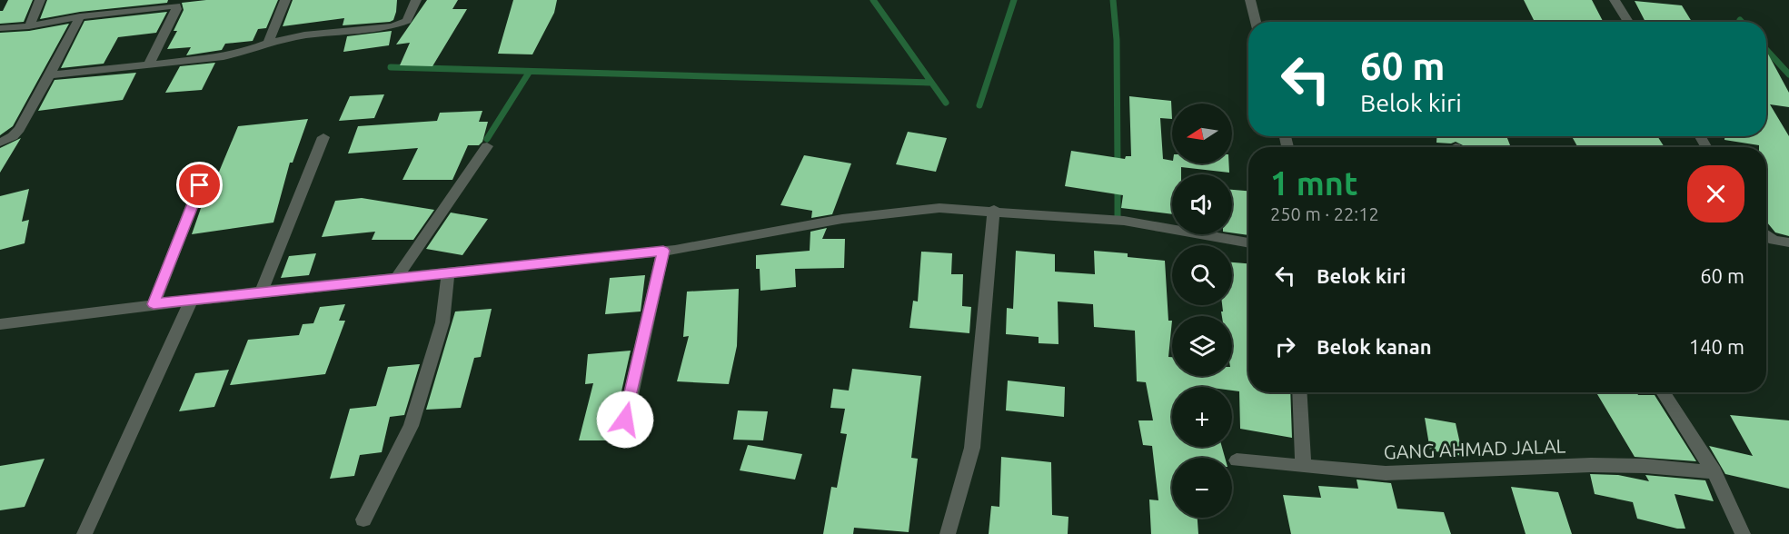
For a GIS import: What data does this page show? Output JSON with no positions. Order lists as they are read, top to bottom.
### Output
{
  "streets": {
    "street": ["GANG AHMAD JALAL"]
  },
  "north": "left",
  "page": {
    "turn": ["60 m", "Belok kiri"],
    "map_buttons": ["+", "−"],
    "heading": ["1 mnt", "250 m · 22:12"],
    "list": [
      {
        "name": "Belok kiri",
        "value": "60 m"
      },
      {
        "name": "Belok kanan",
        "value": "140 m"
      }
    ]
  }
}
